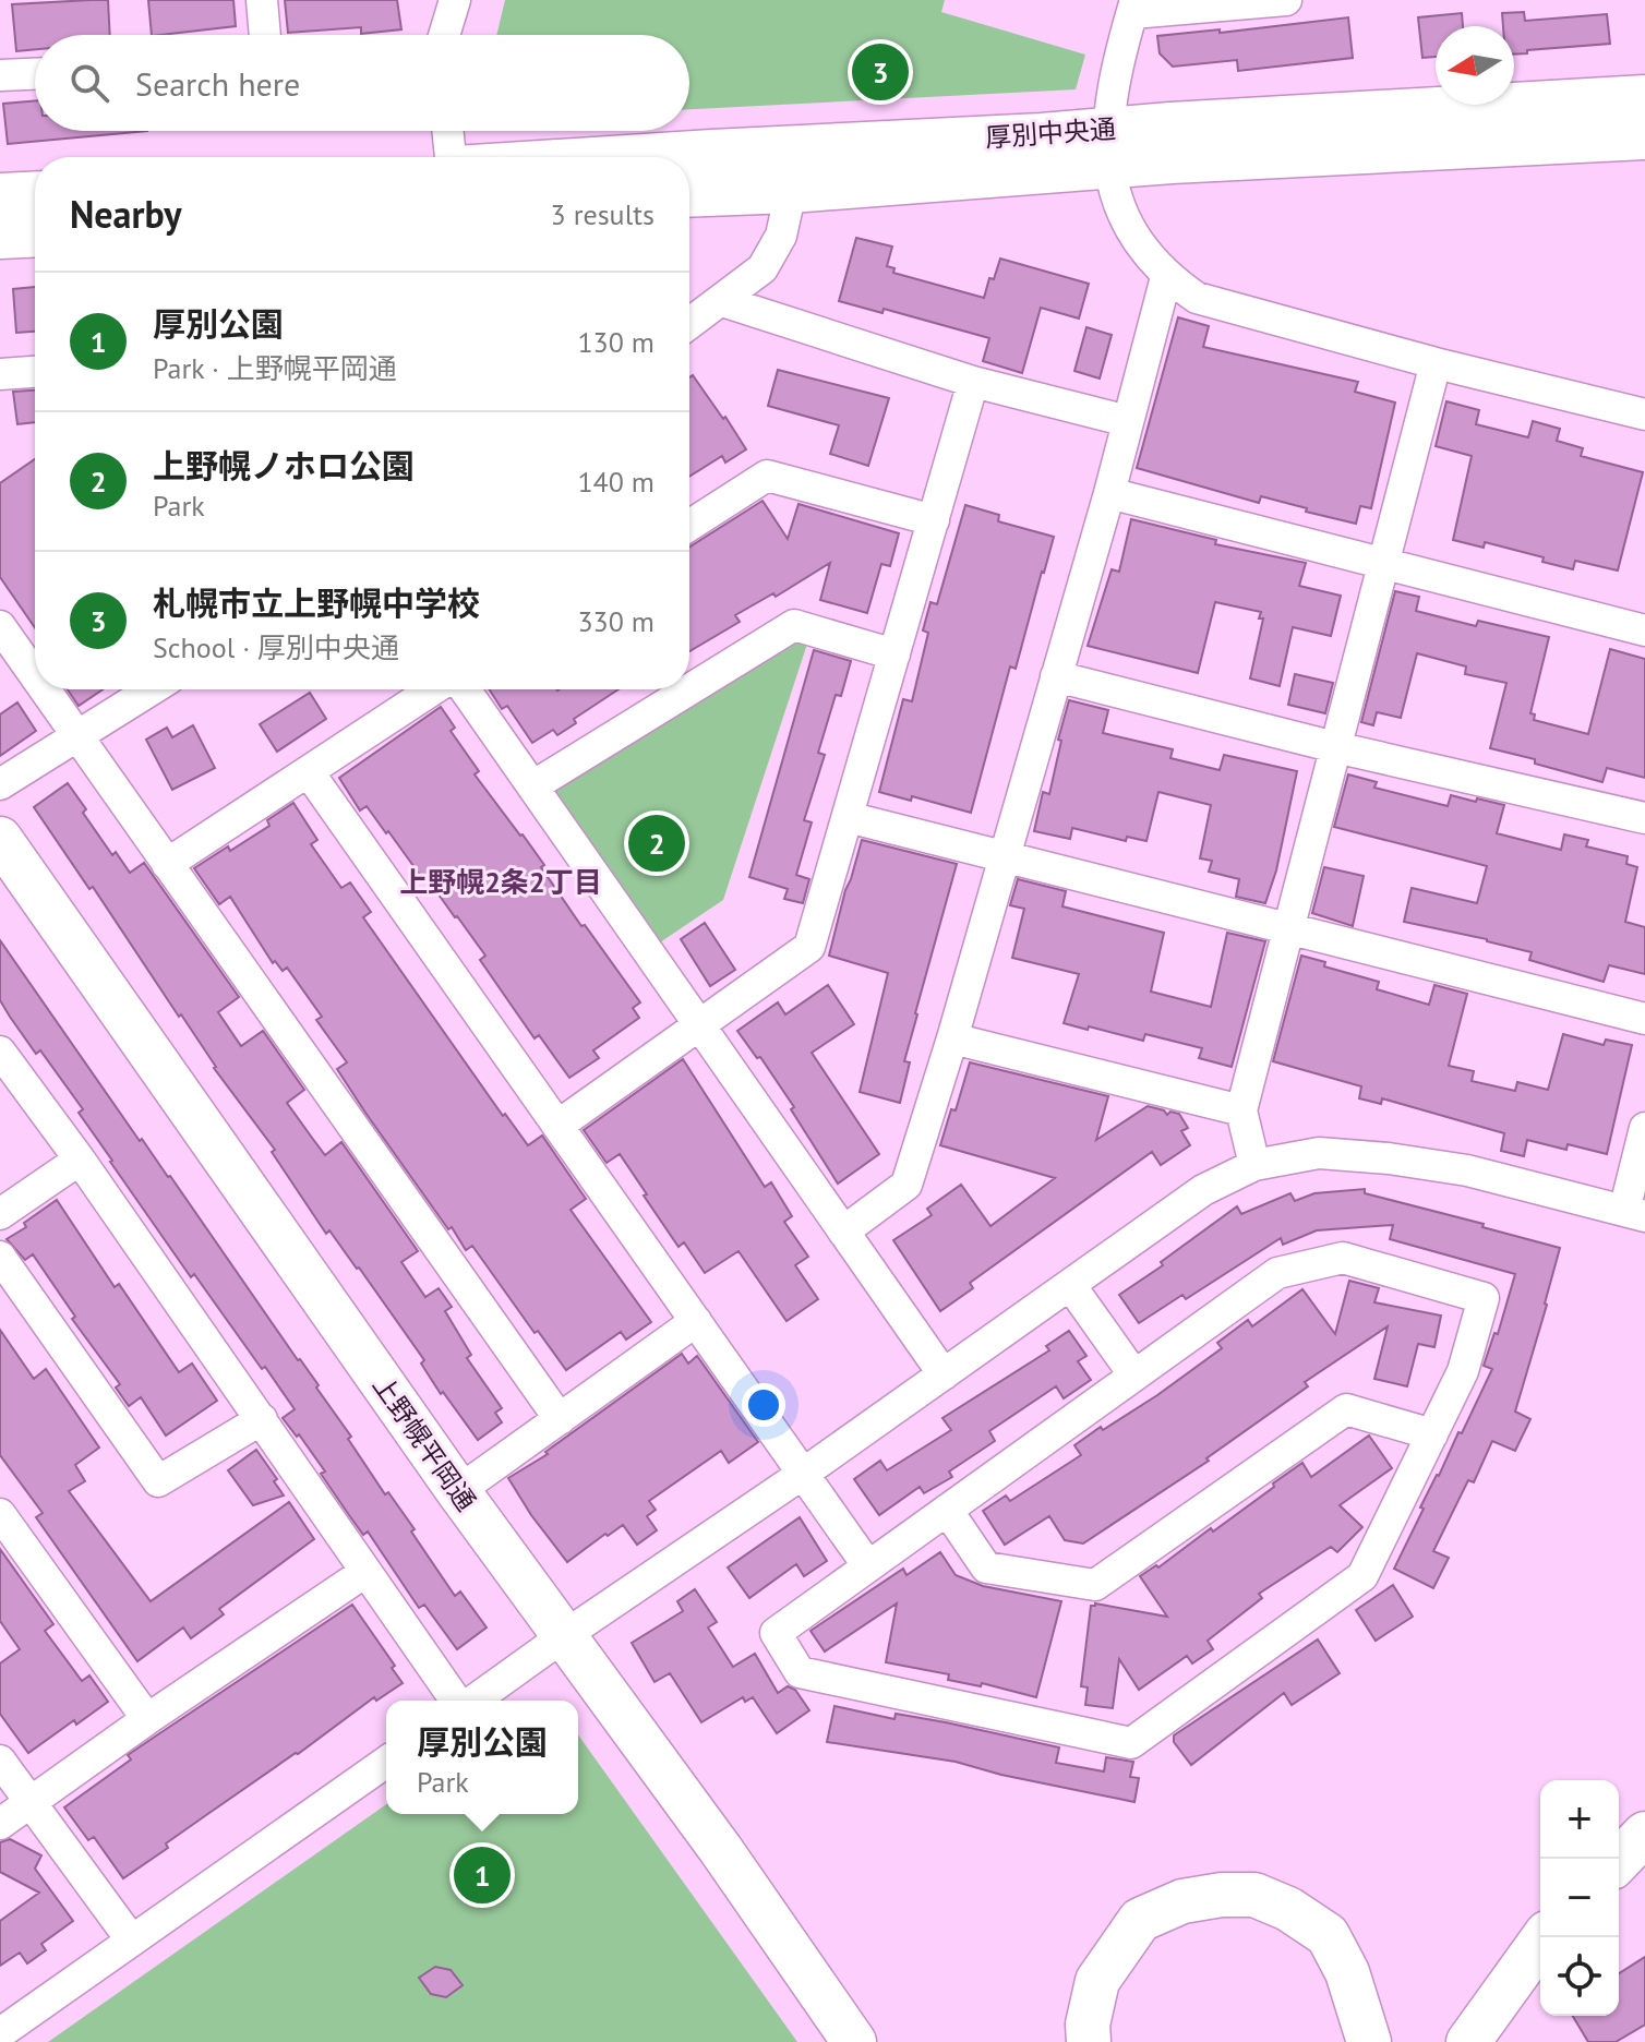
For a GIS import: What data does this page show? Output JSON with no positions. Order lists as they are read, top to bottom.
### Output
{
  "streets": {
    "main road": ["厚別中央通", "上野幌平岡通"]
  },
  "districts": ["上野幌2条2丁目"],
  "north": "left",
  "page": {
    "search": "Search here",
    "pins": ["3", "2", "1"],
    "heading": ["Nearby", "3 results"],
    "list": [
      {
        "mark": "1",
        "name": "厚別公園",
        "note": "Park · 上野幌平岡通",
        "value": "130 m"
      },
      {
        "mark": "2",
        "name": "上野幌ノホロ公園",
        "note": "Park",
        "value": "140 m"
      },
      {
        "mark": "3",
        "name": "札幌市立上野幌中学校",
        "note": "School · 厚別中央通",
        "value": "330 m"
      }
    ],
    "popup": ["厚別公園", "Park"],
    "map_buttons": ["+", "−"]
  }
}
